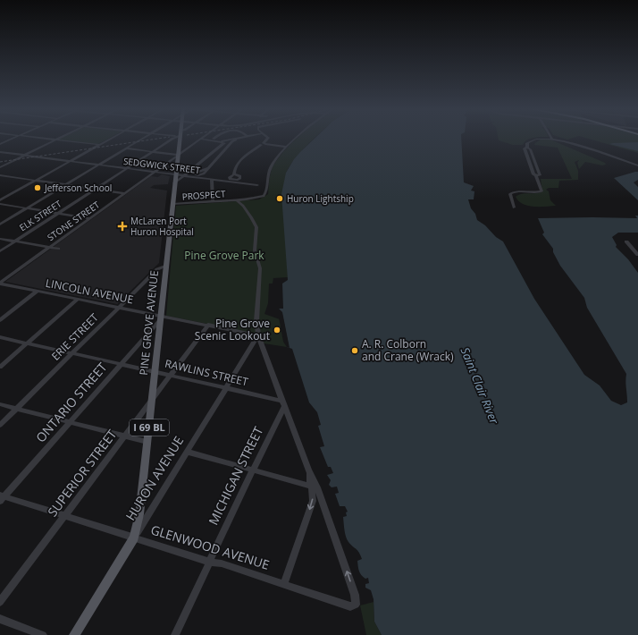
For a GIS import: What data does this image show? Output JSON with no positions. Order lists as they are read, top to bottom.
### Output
{
  "streets": {
    "main road": ["PINE GROVE AVENUE", "I 69 BL", "HURON AVENUE"],
    "street": [
      "SEDGWICK STREET",
      "PROSPECT",
      "ELK STREET",
      "STONE STREET",
      "LINCOLN AVENUE",
      "ERIE STREET",
      "RAWLINS STREET",
      "ONTARIO STREET",
      "SUPERIOR STREET",
      "MICHIGAN STREET",
      "GLENWOOD AVENUE"
    ]
  },
  "crossings": [
    ["SEDGWICK STREET", "ELK STREET"],
    ["SEDGWICK STREET", "STONE STREET"],
    ["SEDGWICK STREET", "PINE GROVE AVENUE"],
    ["PROSPECT", "PINE GROVE AVENUE"],
    ["STONE STREET", "LINCOLN AVENUE"],
    ["STONE STREET", "PINE GROVE AVENUE"],
    ["LINCOLN AVENUE", "PINE GROVE AVENUE"],
    ["LINCOLN AVENUE", "ERIE STREET"],
    ["LINCOLN AVENUE", "ONTARIO STREET"],
    ["LINCOLN AVENUE", "SUPERIOR STREET"],
    ["LINCOLN AVENUE", "HURON AVENUE"],
    ["PINE GROVE AVENUE", "ERIE STREET"],
    ["PINE GROVE AVENUE", "RAWLINS STREET"],
    ["PINE GROVE AVENUE", "ONTARIO STREET"],
    ["PINE GROVE AVENUE", "SUPERIOR STREET"],
    ["PINE GROVE AVENUE", "HURON AVENUE"],
    ["PINE GROVE AVENUE", "GLENWOOD AVENUE"],
    ["ERIE STREET", "RAWLINS STREET"],
    ["RAWLINS STREET", "ONTARIO STREET"],
    ["RAWLINS STREET", "SUPERIOR STREET"],
    ["RAWLINS STREET", "MICHIGAN STREET"],
    ["RAWLINS STREET", "HURON AVENUE"],
    ["ONTARIO STREET", "GLENWOOD AVENUE"],
    ["SUPERIOR STREET", "GLENWOOD AVENUE"],
    ["MICHIGAN STREET", "GLENWOOD AVENUE"],
    ["HURON AVENUE", "GLENWOOD AVENUE"]
  ],
  "water": ["Saint Clair River"],
  "parks": ["Pine Grove Park"],
  "places": {
    "other": [
      "Jefferson School",
      "Huron Lightship",
      "Pine Grove Scenic Lookout",
      "A. R. Colborn and Crane (Wrack)"
    ],
    "health": ["McLaren Port Huron Hospital"]
  }
}
